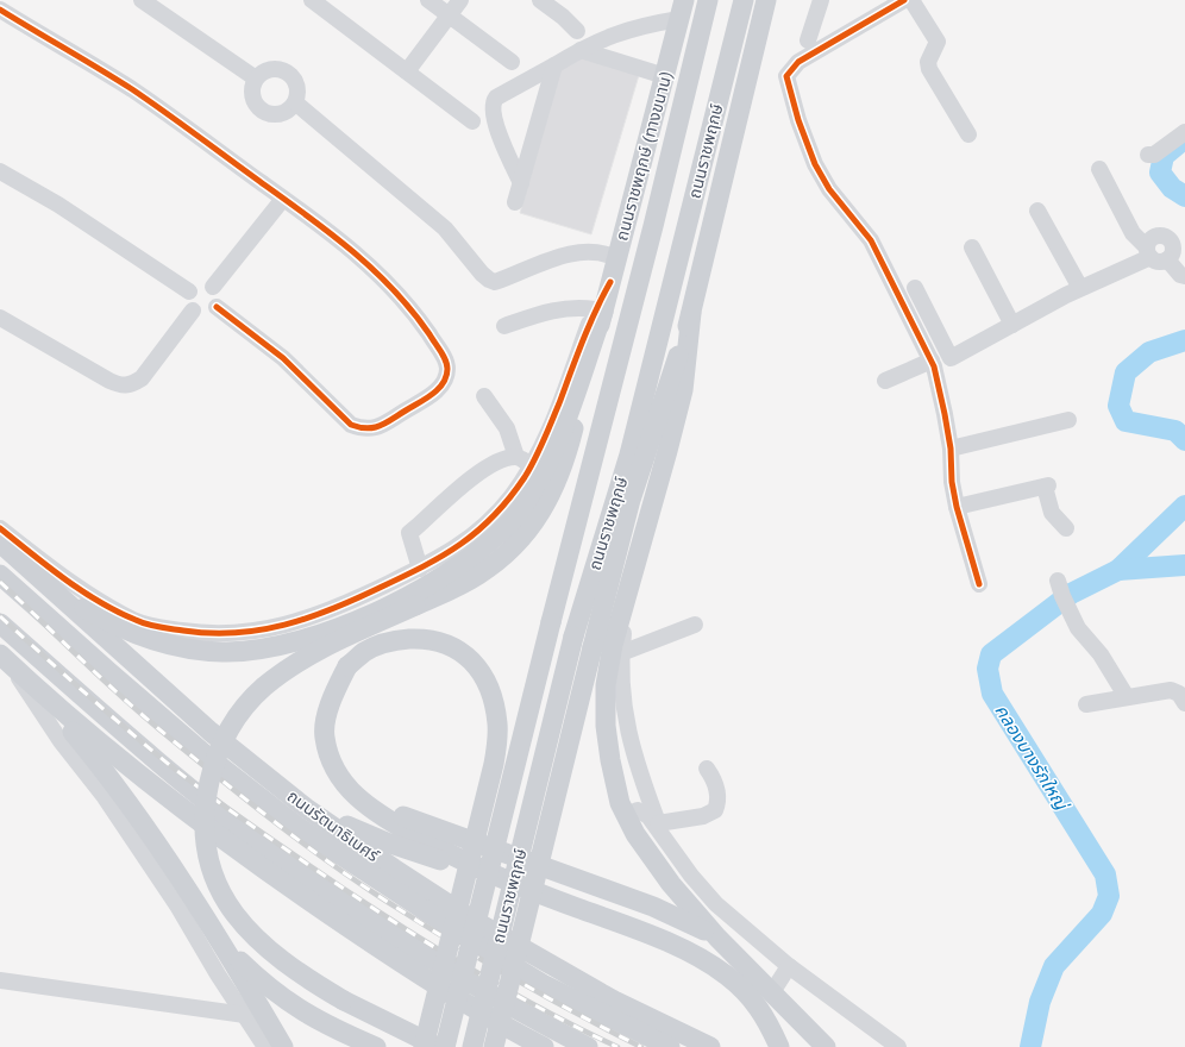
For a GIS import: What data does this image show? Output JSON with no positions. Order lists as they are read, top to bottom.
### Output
{
  "streets": {
    "main road": ["ถนนราชพฤกษ์", "ถนนราชพฤกษ์ (ทางขนาน)", "ถนนรัตนาธิเบศร์"]
  },
  "water": ["คลองบางรักใหญ่"]
}
